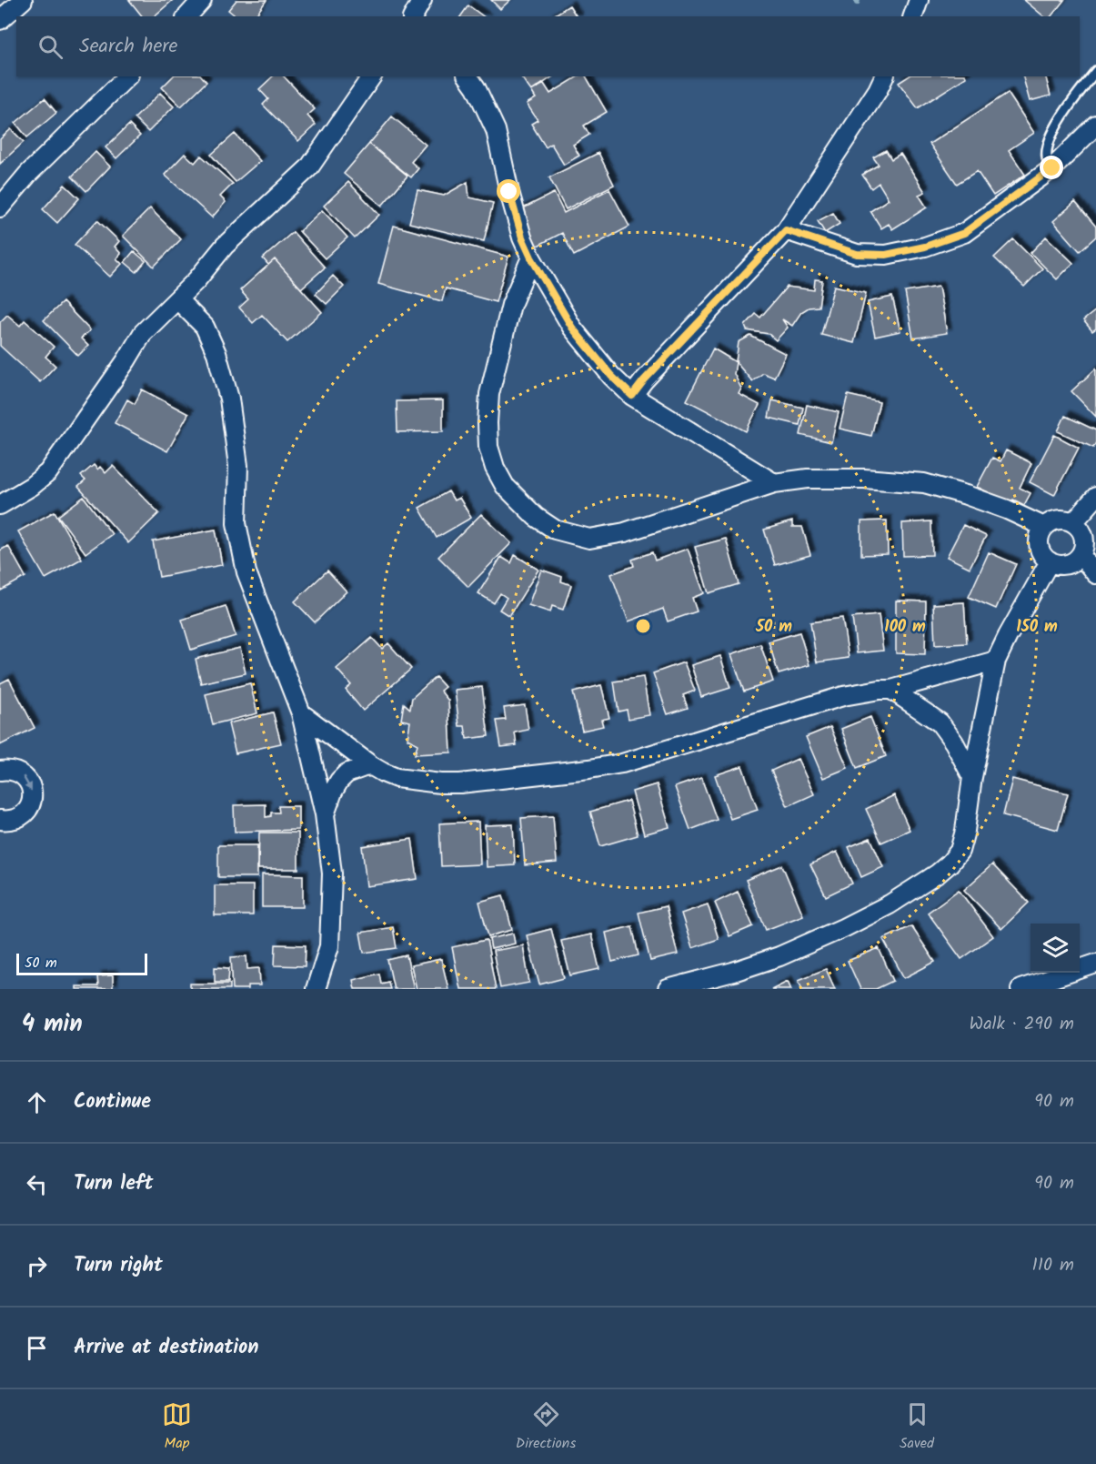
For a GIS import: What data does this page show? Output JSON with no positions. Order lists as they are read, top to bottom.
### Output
{
  "scale_bar": "50 m",
  "page": {
    "search": "Search here",
    "scale": "50 m",
    "heading": ["4 min", "Walk · 290 m"],
    "list": [
      ["Continue", "90 m"],
      ["Turn left", "90 m"],
      ["Turn right", "110 m"],
      "Arrive at destination"
    ],
    "nav": ["Map", "Directions", "Saved"]
  },
  "rings": ["50 m", "100 m", "150 m"]
}
